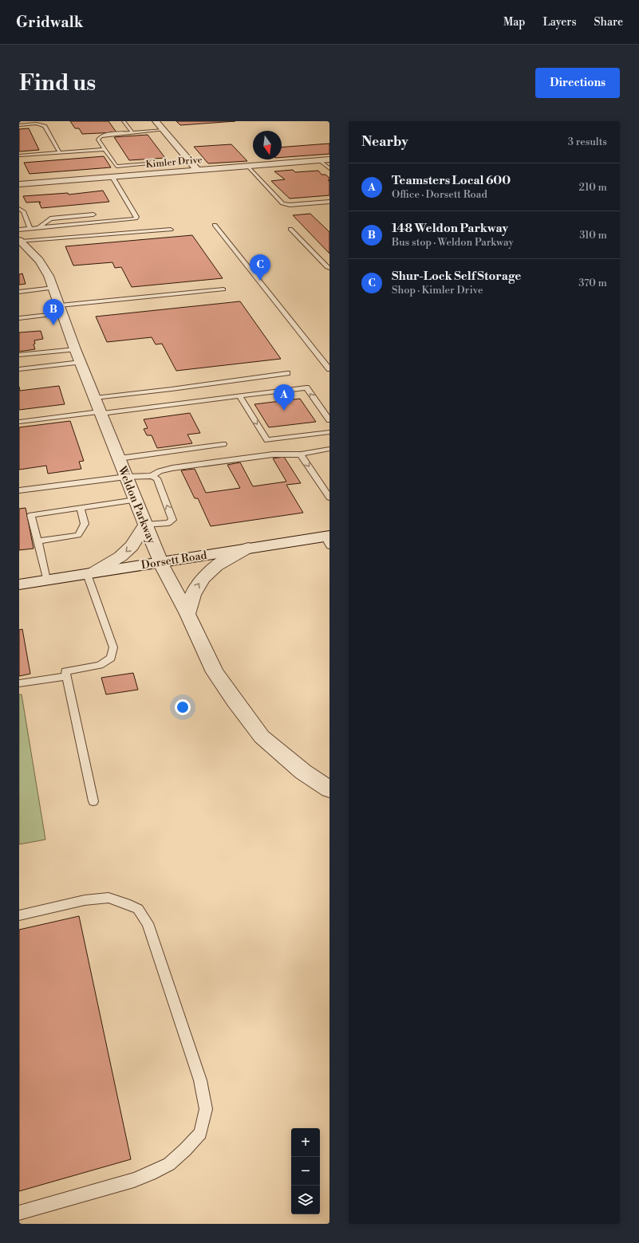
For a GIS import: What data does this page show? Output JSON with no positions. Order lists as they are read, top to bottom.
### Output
{
  "streets": {
    "street": ["Kimler Drive", "Weldon Parkway", "Dorsett Road"]
  },
  "crossings": [
    ["Weldon Parkway", "Dorsett Road"]
  ],
  "north": "bottom",
  "page": {
    "header": "Gridwalk",
    "nav": ["Map", "Layers", "Share"],
    "buttons": "Directions",
    "title": "Find us",
    "heading": ["Nearby", "3 results"],
    "list": [
      {
        "mark": "A",
        "name": "Teamsters Local 600",
        "note": "Office · Dorsett Road",
        "value": "210 m"
      },
      {
        "mark": "B",
        "name": "148 Weldon Parkway",
        "note": "Bus stop · Weldon Parkway",
        "value": "310 m"
      },
      {
        "mark": "C",
        "name": "Shur-Lock Self Storage",
        "note": "Shop · Kimler Drive",
        "value": "370 m"
      }
    ],
    "pins": ["C", "B", "A"],
    "map_buttons": ["+", "−"]
  }
}
